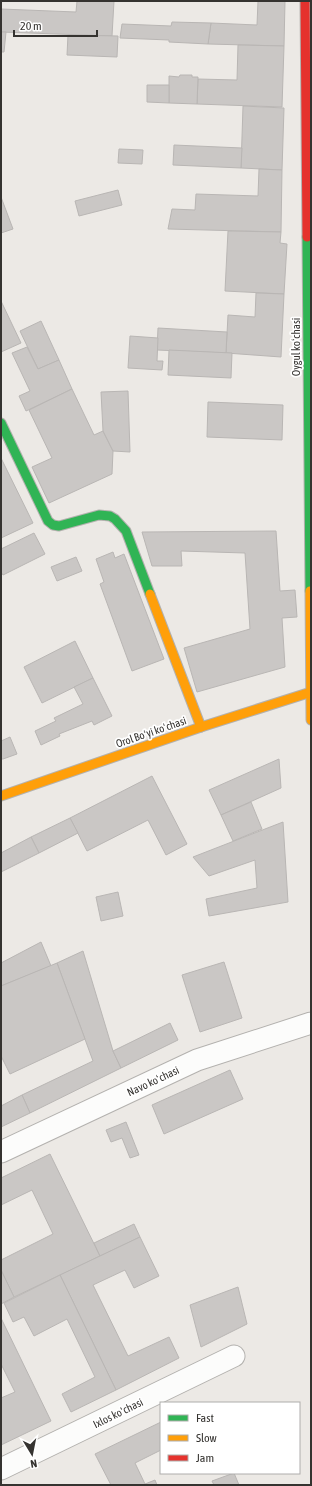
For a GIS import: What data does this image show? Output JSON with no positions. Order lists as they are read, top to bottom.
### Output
{
  "streets": {
    "street": [
      "Oygul koʻchasi",
      "Orol Boʻyi koʻchasi",
      "Navo koʻchasi",
      "Ixlos koʻchasi"
    ]
  },
  "crossings": [
    ["Oygul koʻchasi", "Orol Boʻyi koʻchasi"]
  ],
  "legend": ["Fast", "Slow", "Jam"],
  "scale_bar": "20 m",
  "north": "bottom"
}
